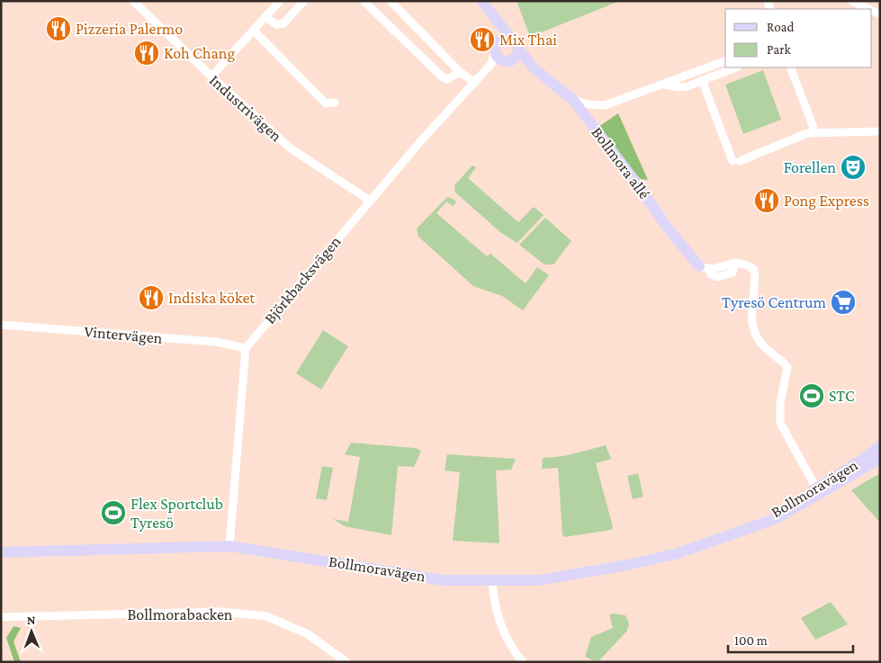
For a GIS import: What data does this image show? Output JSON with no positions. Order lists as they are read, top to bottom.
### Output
{
  "streets": {
    "street": [
      "Industrivägen",
      "Bollmora allé",
      "Björkbacksvägen",
      "Vintervägen",
      "Bollmoravägen",
      "Bollmorabacken"
    ]
  },
  "crossings": [
    ["Industrivägen", "Björkbacksvägen"],
    ["Bollmora allé", "Björkbacksvägen"],
    ["Björkbacksvägen", "Vintervägen"]
  ],
  "places": {
    "restaurant": [
      "Pizzeria Palermo",
      "Mix Thai",
      "Koh Chang",
      "Pong Express",
      "Indiska köket"
    ],
    "theatre": ["Forellen"],
    "supermarket": ["Tyresö Centrum"],
    "sports": ["STC", "Flex Sportclub Tyresö"]
  },
  "legend": ["Road", "Park"],
  "scale_bar": "100 m",
  "north": "top"
}
